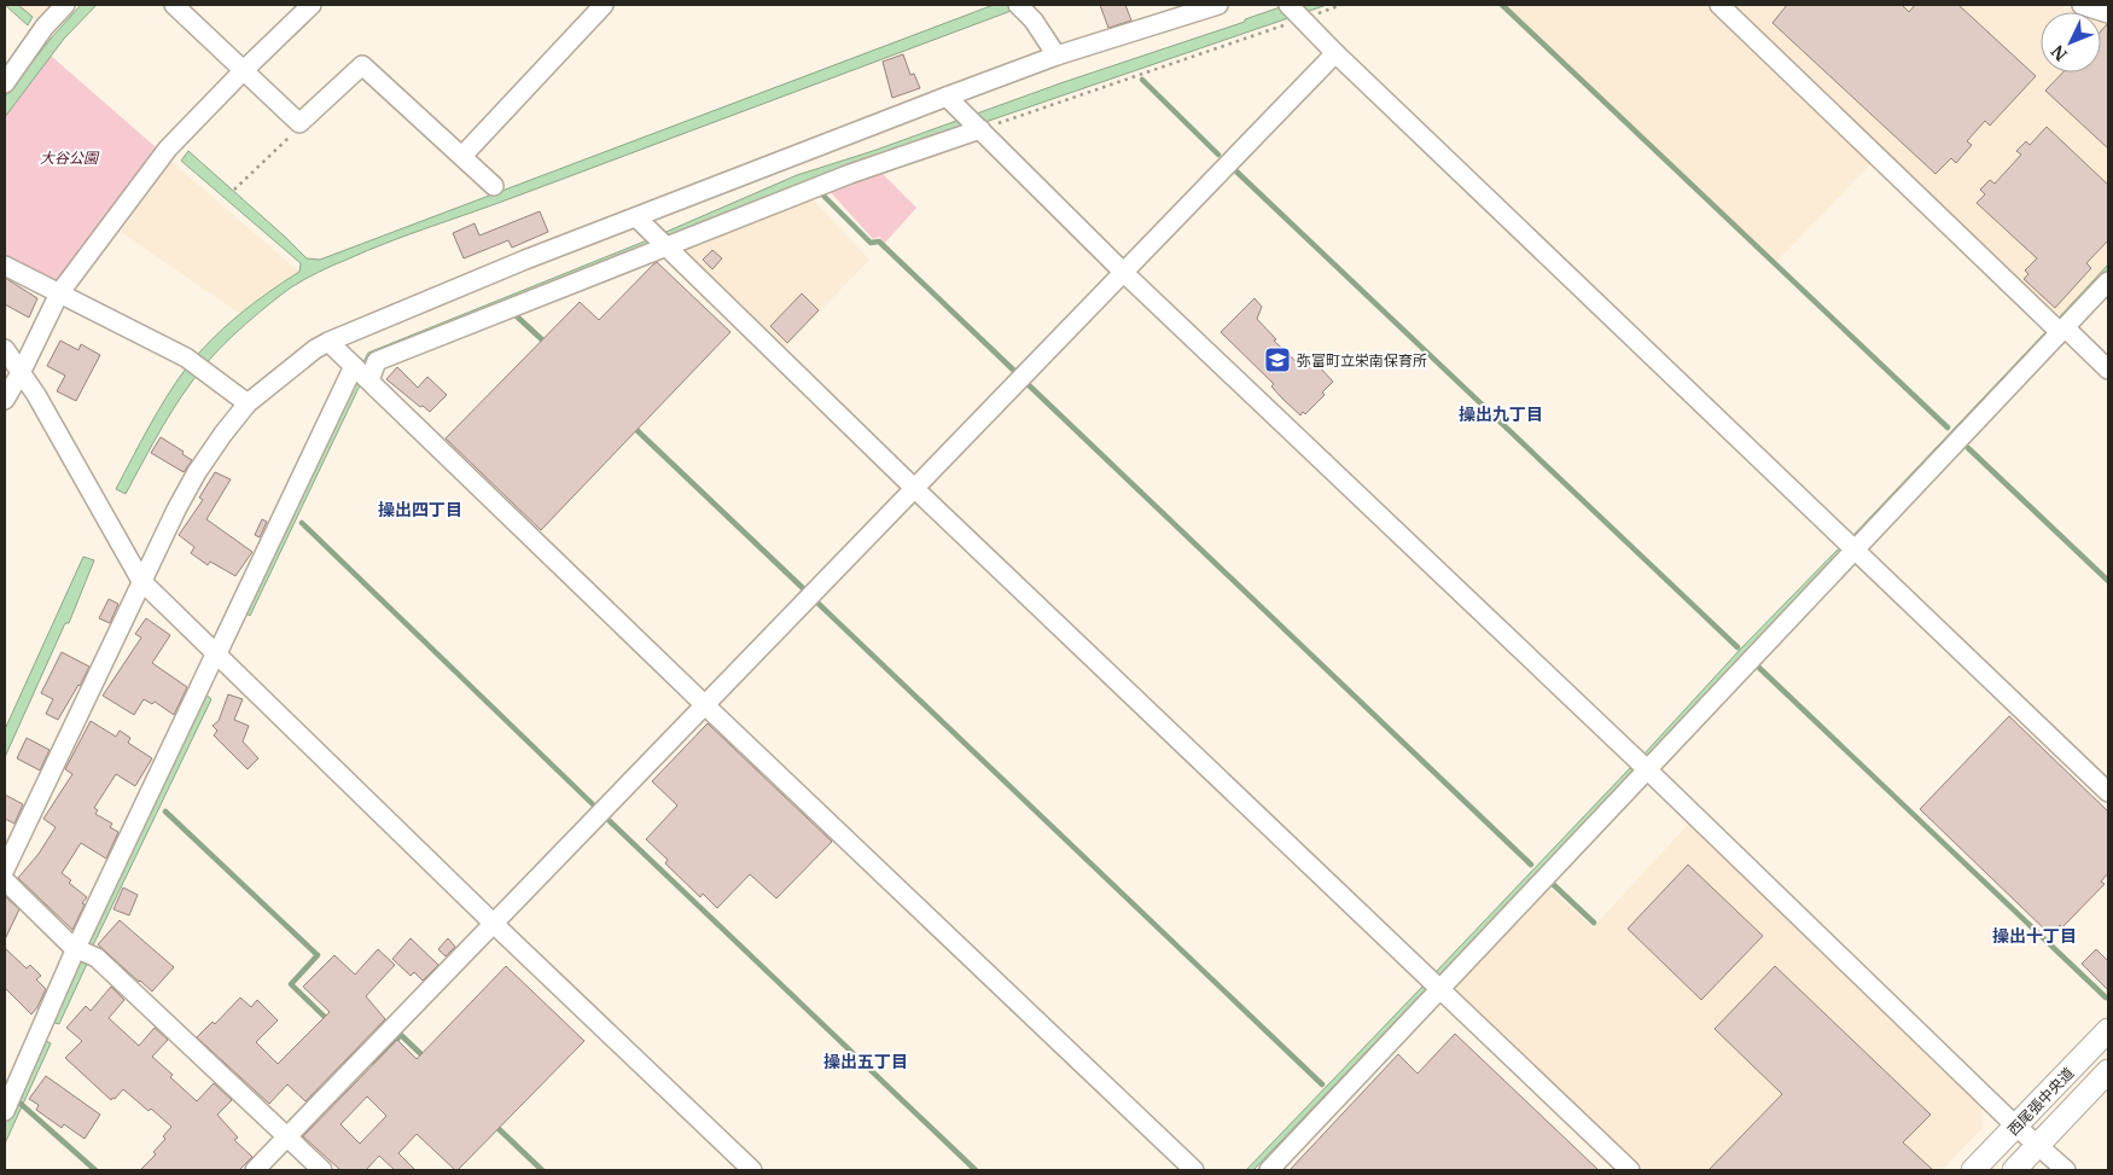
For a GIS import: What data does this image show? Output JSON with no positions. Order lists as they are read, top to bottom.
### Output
{
  "streets": {
    "main road": ["西尾張中央道"]
  },
  "districts": [
    "操出九丁目",
    "操出四丁目",
    "操出十丁目",
    "操出五丁目"
  ],
  "parks": ["大谷公園"],
  "places": {
    "school or university": ["弥富町立栄南保育所"]
  },
  "north": "bottom left"
}
